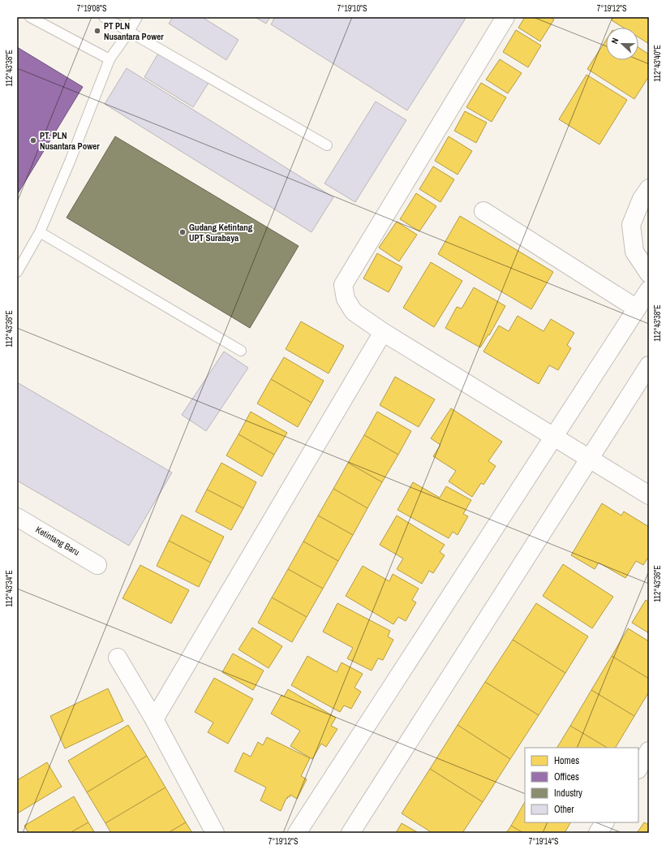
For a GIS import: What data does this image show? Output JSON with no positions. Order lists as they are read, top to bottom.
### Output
{
  "streets": {
    "street": ["Ketintang Baru"]
  },
  "places": ["PT PLN Nusantara Power", "PT. PLN Nusantara Power", "Gudang Ketintang UPT Surabaya"],
  "legend": [
    "Homes",
    "Offices",
    "Industry",
    "Other"
  ],
  "north": "left",
  "coordinates": [
    "7°19'08\"S",
    "7°19'10\"S",
    "7°19'12\"S",
    "112°43'40\"E",
    "112°43'38\"E",
    "112°43'36\"E",
    "112°43'34\"E",
    "7°19'14\"S"
  ]
}
